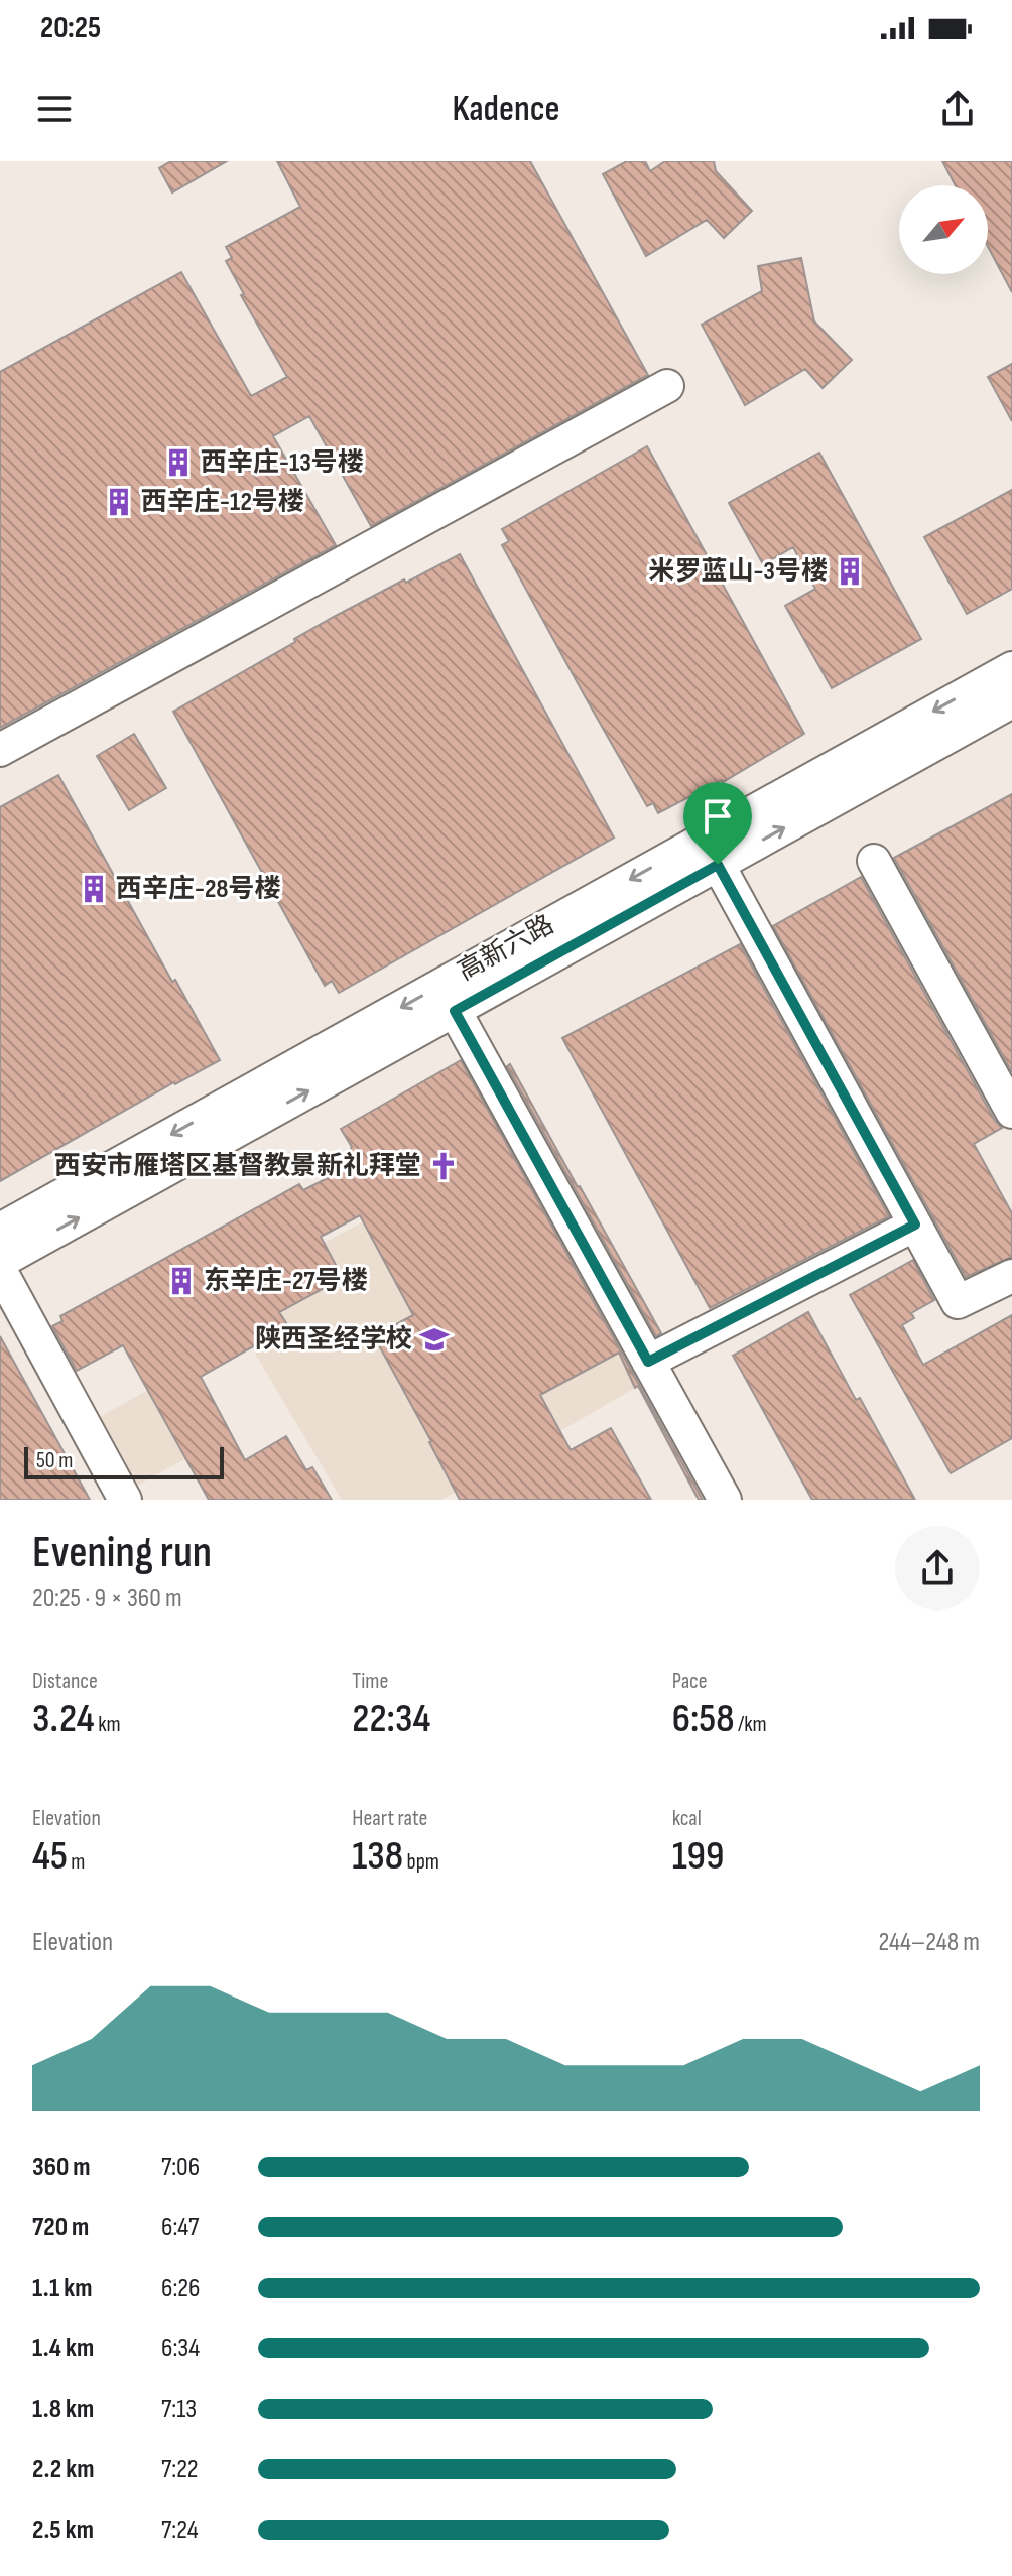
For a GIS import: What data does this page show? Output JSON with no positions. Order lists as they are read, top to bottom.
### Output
{
  "streets": {
    "street": ["高新六路"]
  },
  "places": {
    "building": [
      "西辛庄-13号楼",
      "西辛庄-12号楼",
      "米罗蓝山-3号楼",
      "西辛庄-28号楼",
      "东辛庄-27号楼"
    ],
    "church": ["西安市雁塔区基督教景新礼拜堂"],
    "school or university": ["陕西圣经学校"]
  },
  "scale_bar": "50 m",
  "north": "top right",
  "page": {
    "status": "20:25",
    "header": "Kadence",
    "scale": "50 m",
    "heading": ["Evening run", "20:25 · 9 × 360 m"],
    "stats": [
      ["Distance", "3.24 km"],
      ["Time", "22:34"],
      ["Pace", "6:58 /km"],
      ["Elevation", "45 m"],
      ["Heart rate", "138 bpm"],
      ["kcal", "199"]
    ],
    "chart": ["Elevation", "244–248 m"],
    "list": [
      {
        "name": "360 m",
        "note": "7:06"
      },
      {
        "name": "720 m",
        "note": "6:47"
      },
      {
        "name": "1.1 km",
        "note": "6:26"
      },
      {
        "name": "1.4 km",
        "note": "6:34"
      },
      {
        "name": "1.8 km",
        "note": "7:13"
      },
      {
        "name": "2.2 km",
        "note": "7:22"
      },
      {
        "name": "2.5 km",
        "note": "7:24"
      }
    ]
  }
}
